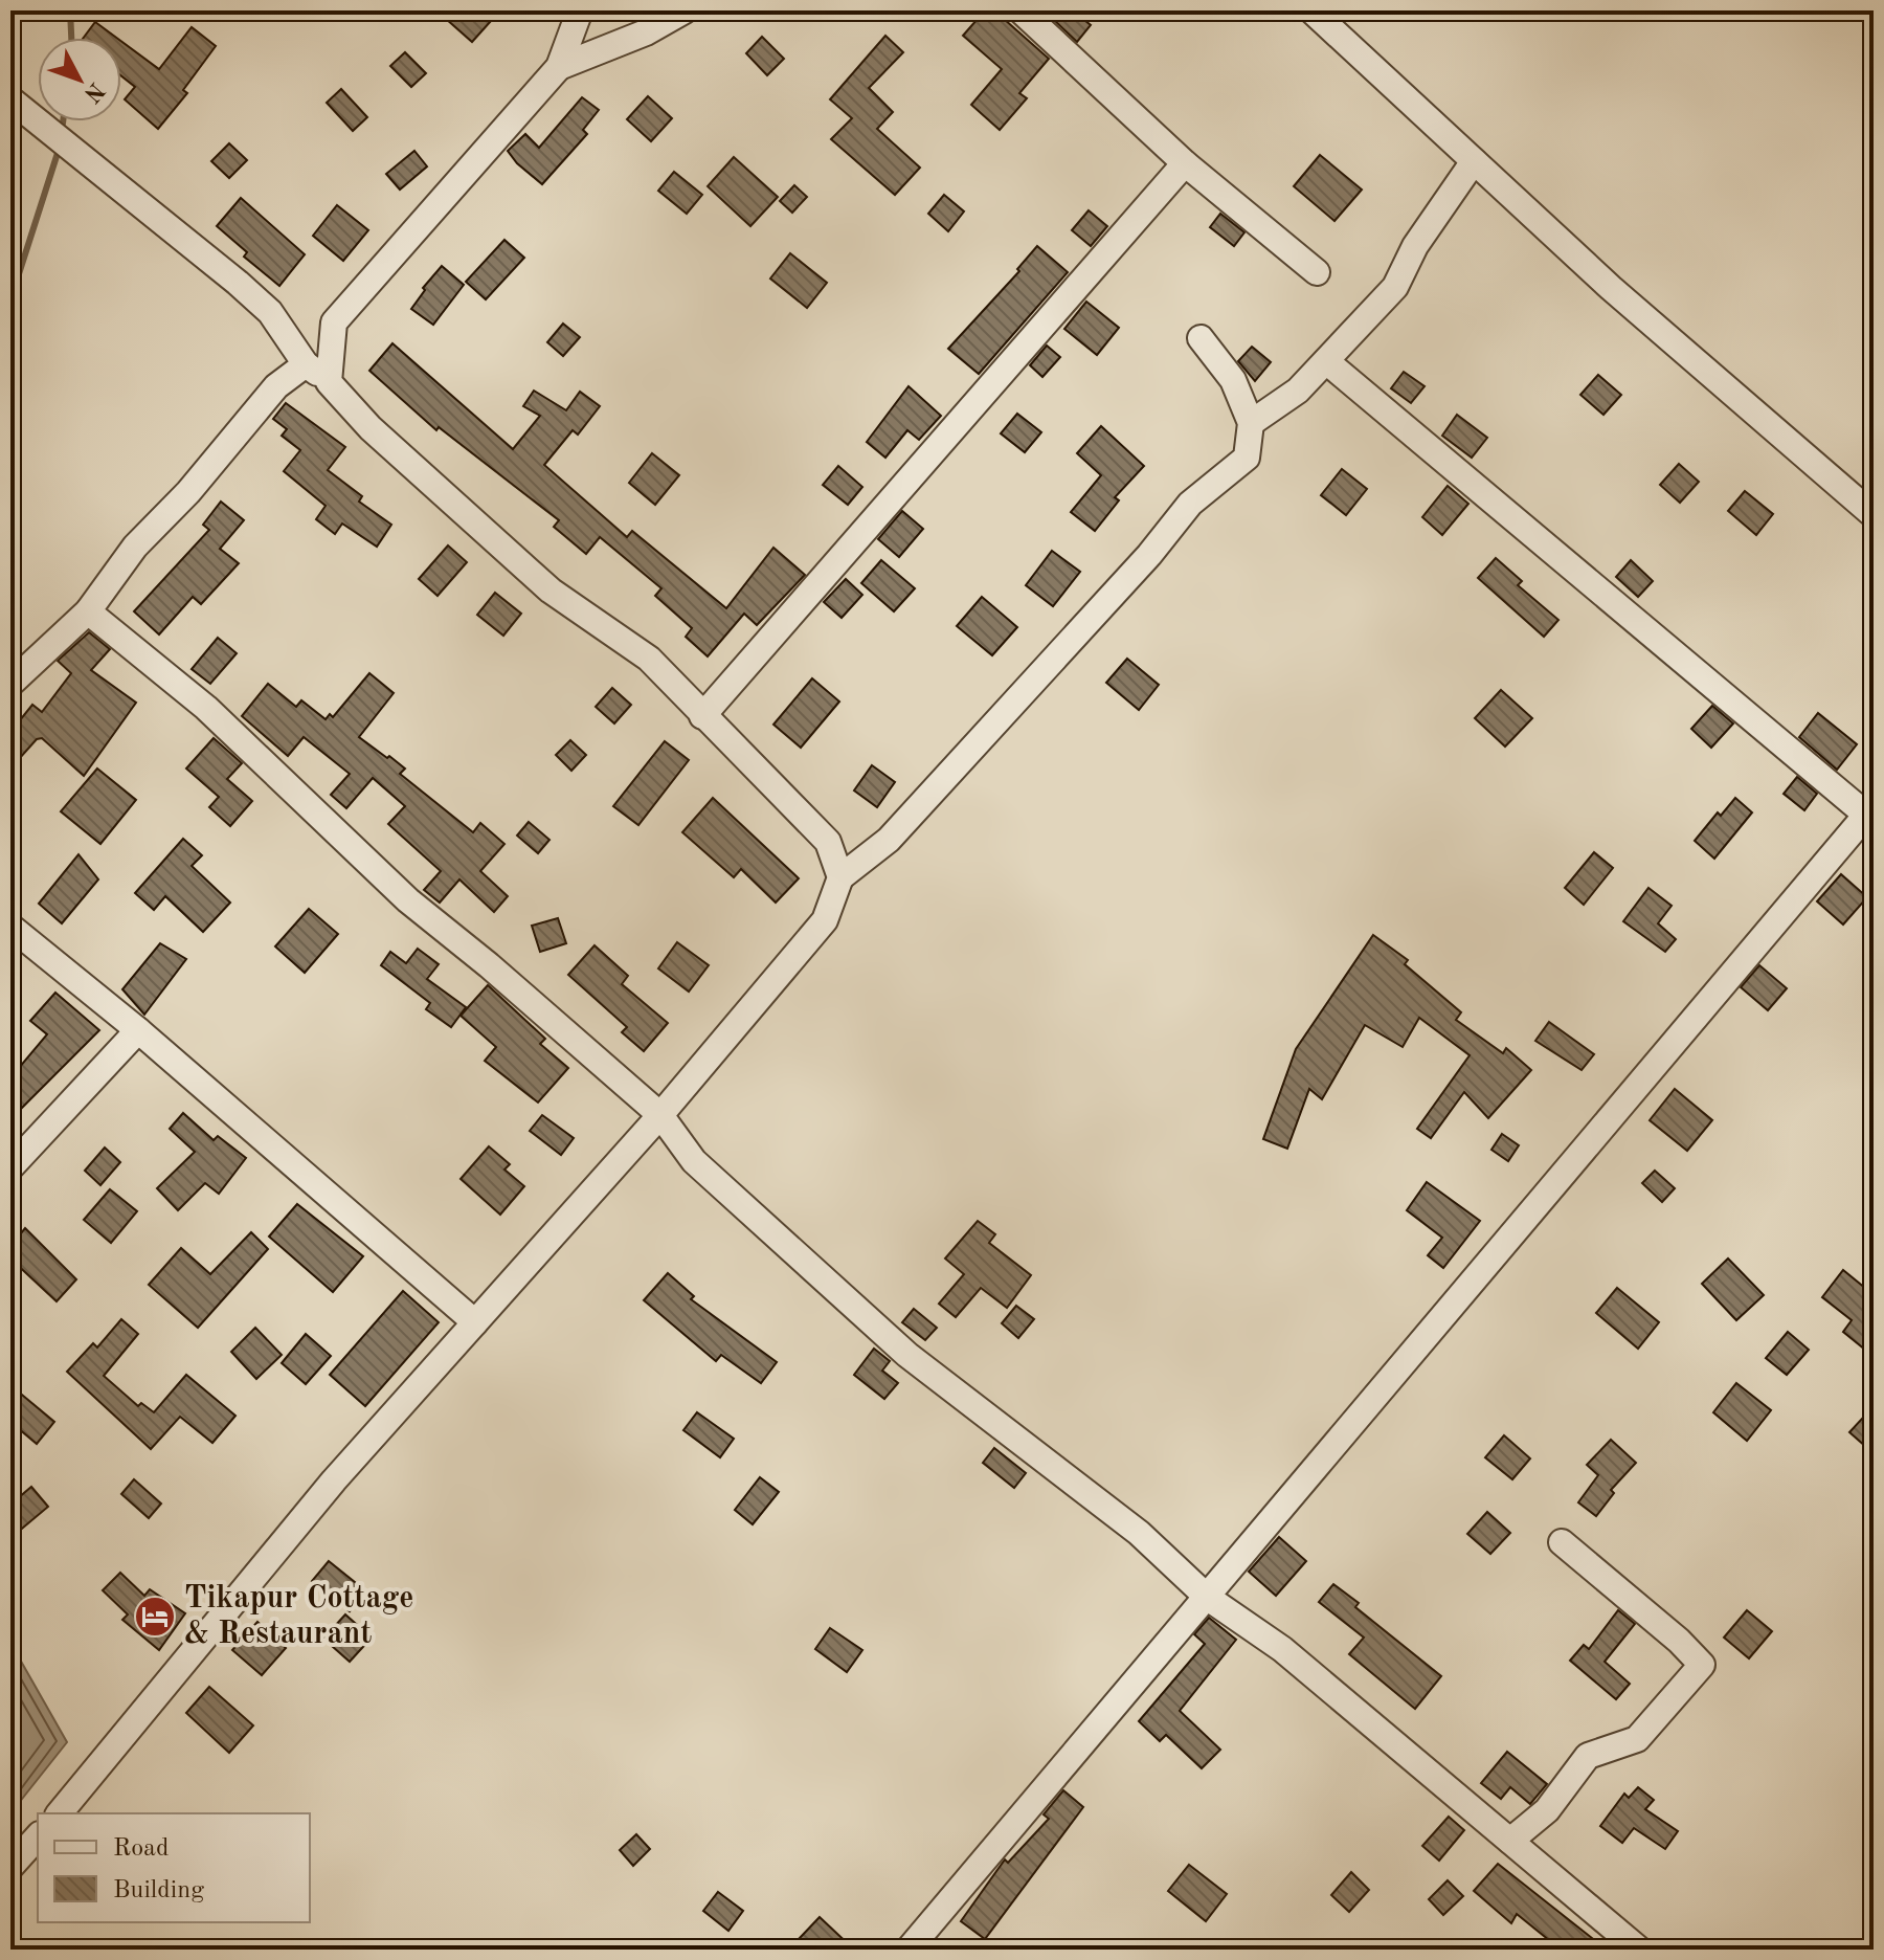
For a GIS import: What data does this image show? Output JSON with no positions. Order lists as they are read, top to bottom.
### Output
{
  "places": {
    "hotel": ["Tikapur Cottage & Restaurant"]
  },
  "legend": ["Road", "Building"],
  "north": "bottom right"
}
